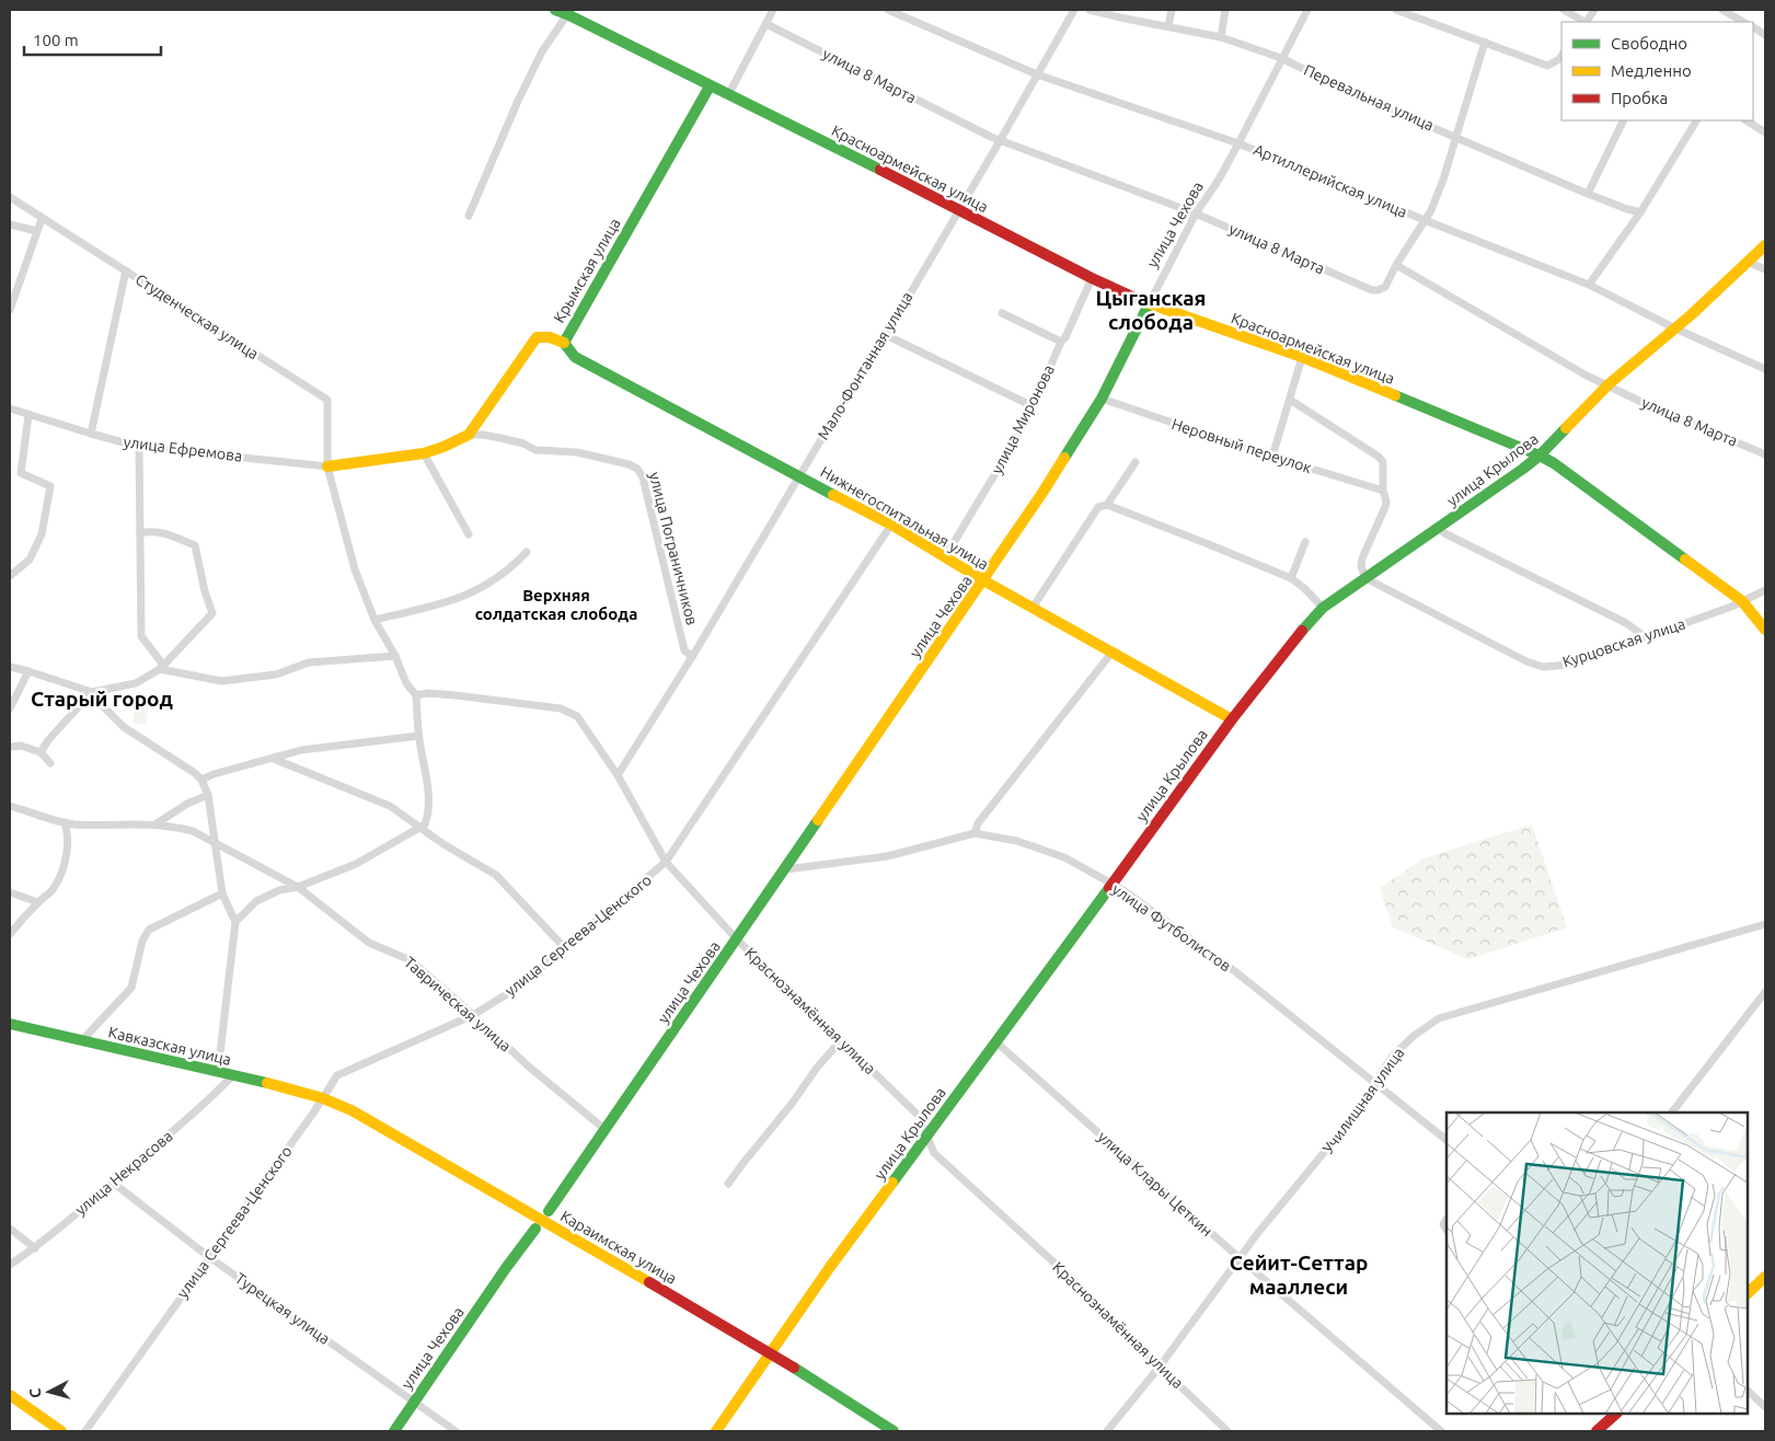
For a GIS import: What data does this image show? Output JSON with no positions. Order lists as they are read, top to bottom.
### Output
{
  "streets": {
    "main road": [
      "Красноармейская улица",
      "улица Чехова",
      "Крымская улица",
      "улица Крылова",
      "Нижнегоспитальная улица",
      "Кавказская улица",
      "Караимская улица"
    ],
    "street": [
      "улица 8 Марта",
      "Перевальная улица",
      "Артиллерийская улица",
      "Студенческая улица",
      "Мало-Фонтанная улица",
      "улица Миронова",
      "Неровный переулок",
      "улица Ефремова",
      "улица Пограничников",
      "Курцовская улица",
      "улица Футболистов",
      "улица Сергеева-Ценского",
      "Таврическая улица",
      "Краснознамённая улица",
      "Училищная улица",
      "улица Некрасова",
      "улица Клары Цеткин",
      "Турецкая улица"
    ]
  },
  "crossings": [
    ["улица 8 Марта", "улица Чехова"],
    ["улица 8 Марта", "Мало-Фонтанная улица"],
    ["улица 8 Марта", "улица Крылова"],
    ["Перевальная улица", "улица Чехова"],
    ["Красноармейская улица", "улица Чехова"],
    ["Красноармейская улица", "Крымская улица"],
    ["Красноармейская улица", "Мало-Фонтанная улица"],
    ["Красноармейская улица", "улица Миронова"],
    ["Красноармейская улица", "улица Крылова"],
    ["Красноармейская улица", "Курцовская улица"],
    ["Артиллерийская улица", "улица Чехова"],
    ["Артиллерийская улица", "Мало-Фонтанная улица"],
    ["Артиллерийская улица", "улица Крылова"],
    ["улица Чехова", "Неровный переулок"],
    ["улица Чехова", "Нижнегоспитальная улица"],
    ["улица Чехова", "улица Футболистов"],
    ["улица Чехова", "Таврическая улица"],
    ["улица Чехова", "Краснознамённая улица"],
    ["улица Чехова", "Турецкая улица"],
    ["Крымская улица", "Нижнегоспитальная улица"],
    ["Крымская улица", "улица Пограничников"],
    ["Студенческая улица", "улица Ефремова"],
    ["Мало-Фонтанная улица", "Нижнегоспитальная улица"],
    ["Мало-Фонтанная улица", "улица Пограничников"],
    ["Мало-Фонтанная улица", "Краснознамённая улица"],
    ["улица Миронова", "Нижнегоспитальная улица"],
    ["улица Крылова", "Нижнегоспитальная улица"],
    ["улица Крылова", "Курцовская улица"],
    ["улица Крылова", "улица Футболистов"],
    ["улица Крылова", "Краснознамённая улица"],
    ["улица Крылова", "улица Клары Цеткин"],
    ["улица Крылова", "Караимская улица"],
    ["Нижнегоспитальная улица", "улица Сергеева-Ценского"],
    ["улица Футболистов", "Училищная улица"],
    ["улица Сергеева-Ценского", "Таврическая улица"],
    ["улица Сергеева-Ценского", "Краснознамённая улица"],
    ["улица Сергеева-Ценского", "Кавказская улица"],
    ["улица Сергеева-Ценского", "Караимская улица"],
    ["улица Сергеева-Ценского", "Турецкая улица"],
    ["Краснознамённая улица", "Училищная улица"],
    ["Кавказская улица", "улица Некрасова"],
    ["Кавказская улица", "Караимская улица"],
    ["Училищная улица", "улица Клары Цеткин"],
    ["улица Некрасова", "Турецкая улица"]
  ],
  "districts": [
    "Цыганская слобода",
    "Верхняя солдатская слобода",
    "Старый город",
    "Сейит-Сеттар мааллеси"
  ],
  "legend": ["Свободно", "Медленно", "Пробка"],
  "scale_bar": "100 m",
  "north": "left"
}
